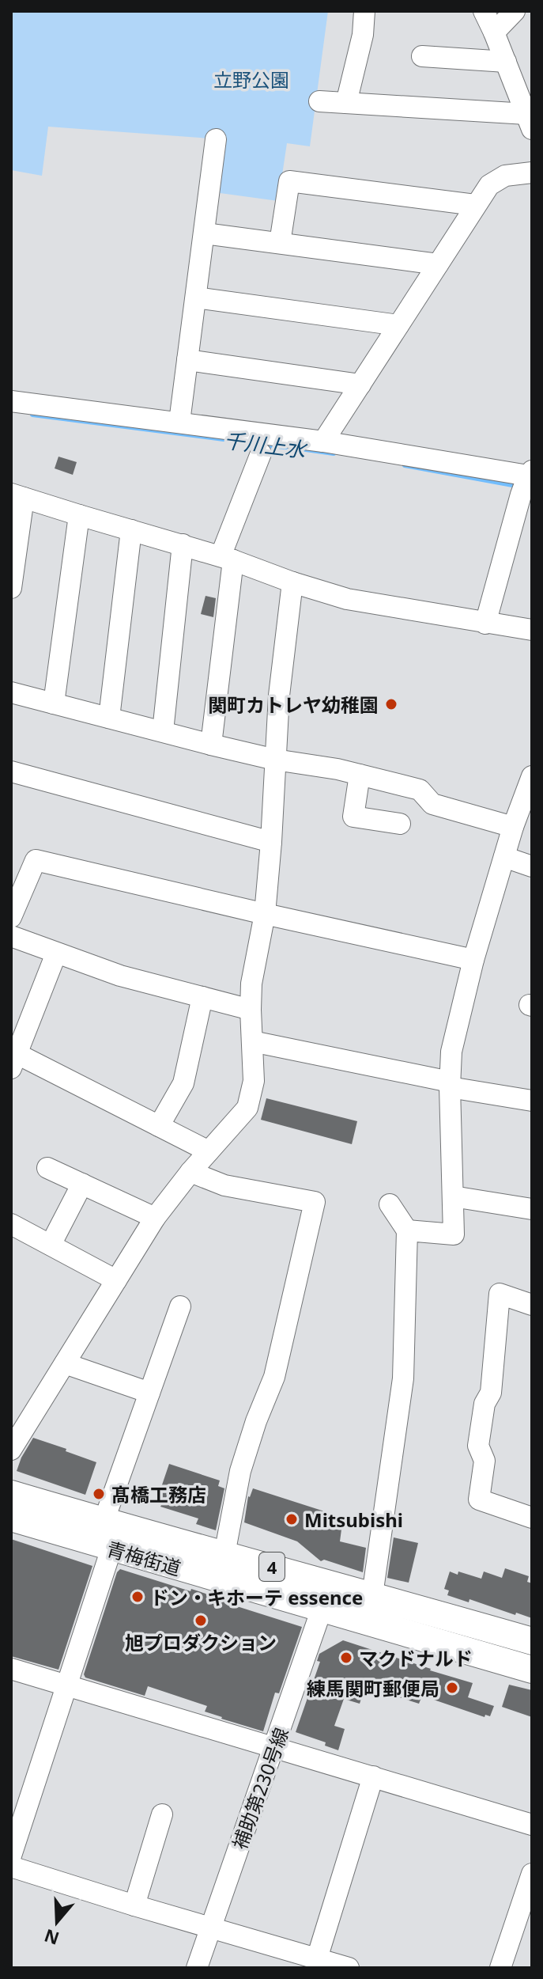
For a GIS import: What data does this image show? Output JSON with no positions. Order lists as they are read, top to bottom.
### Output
{
  "streets": {
    "main road": ["青梅街道", "4"],
    "street": ["補助第230号線"]
  },
  "crossings": [
    ["青梅街道", "補助第230号線"]
  ],
  "water": ["千川上水"],
  "parks": ["立野公園"],
  "places": [
    "関町カトレヤ幼稚園",
    "髙橋工務店",
    "Mitsubishi",
    "ドン・キホーテ essence",
    "旭プロダクション",
    "マクドナルド",
    "練馬関町郵便局"
  ],
  "north": "bottom"
}
